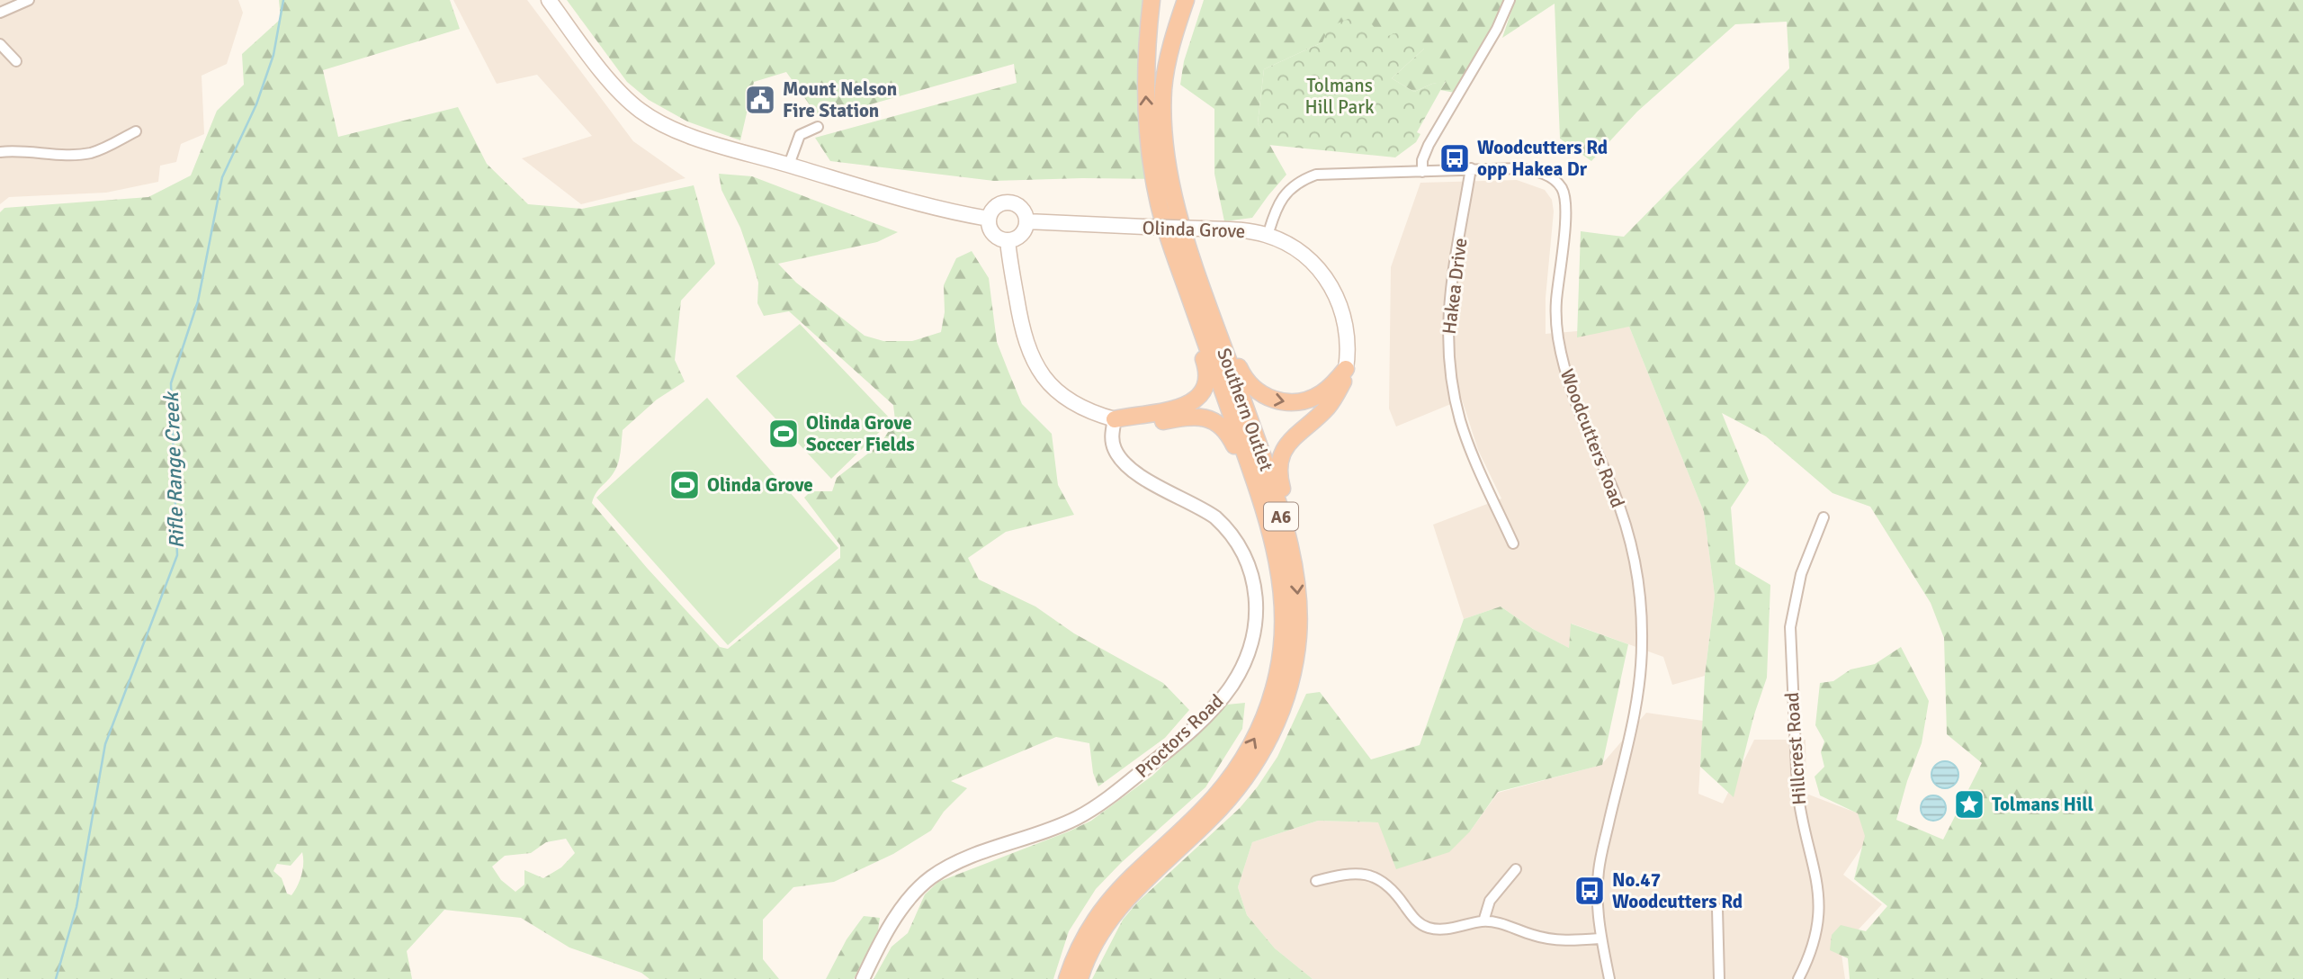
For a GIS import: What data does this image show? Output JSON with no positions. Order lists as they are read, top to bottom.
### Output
{
  "streets": {
    "highway": ["Southern Outlet", "A6"],
    "main road": ["Olinda Grove"],
    "street": [
      "Hakea Drive",
      "Woodcutters Road",
      "Proctors Road",
      "Hillcrest Road"
    ]
  },
  "crossings": [
    ["Olinda Grove", "Woodcutters Road"],
    ["Hakea Drive", "Woodcutters Road"]
  ],
  "water": ["Rifle Range Creek"],
  "parks": ["Tolmans Hill Park"],
  "places": {
    "public building": ["Mount Nelson Fire Station"],
    "bus stop": ["Woodcutters Rd opp Hakea Dr", "No.47 Woodcutters Rd"],
    "sports": ["Olinda Grove Soccer Fields", "Olinda Grove"],
    "place": ["Tolmans Hill"]
  }
}
